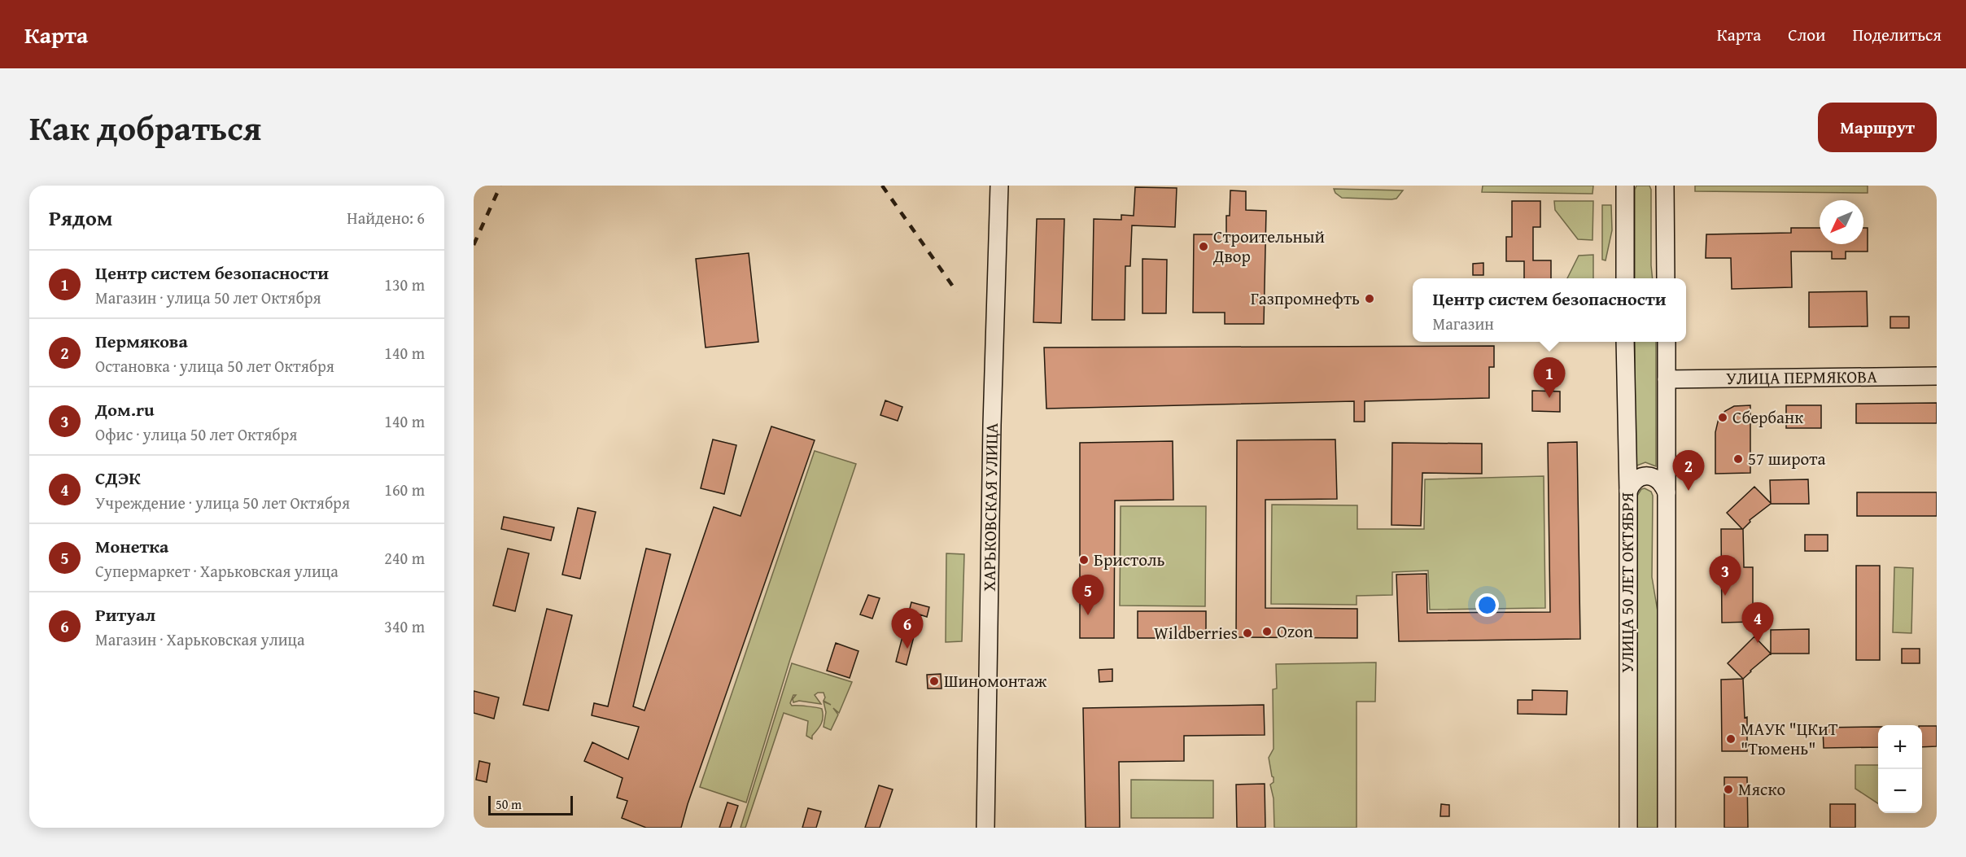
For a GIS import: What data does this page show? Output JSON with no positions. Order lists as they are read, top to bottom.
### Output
{
  "streets": {
    "main road": ["УЛИЦА ПЕРМЯКОВА", "ХАРЬКОВСКАЯ УЛИЦА", "УЛИЦА 50 ЛЕТ ОКТЯБРЯ"]
  },
  "places": [
    "Строительный Двор",
    "Газпромнефть",
    "Сбербанк",
    "57 широта",
    "Бристоль",
    "Ozon",
    "Wildberries",
    "Шиномонтаж",
    "МАУК \"ЦКиТ \"Тюмень\"",
    "Мяско"
  ],
  "scale_bar": "50 m",
  "north": "bottom left",
  "page": {
    "header": "Карта",
    "nav": ["Карта", "Слои", "Поделиться"],
    "title": "Как добраться",
    "buttons": "Маршрут",
    "heading": ["Рядом", "Найдено: 6"],
    "list": [
      {
        "mark": "1",
        "name": "Центр систем безопасности",
        "note": "Магазин · улица 50 лет Октября",
        "value": "130 m"
      },
      {
        "mark": "2",
        "name": "Пермякова",
        "note": "Остановка · улица 50 лет Октября",
        "value": "140 m"
      },
      {
        "mark": "3",
        "name": "Дом.ru",
        "note": "Офис · улица 50 лет Октября",
        "value": "140 m"
      },
      {
        "mark": "4",
        "name": "СДЭК",
        "note": "Учреждение · улица 50 лет Октября",
        "value": "160 m"
      },
      {
        "mark": "5",
        "name": "Монетка",
        "note": "Супермаркет · Харьковская улица",
        "value": "240 m"
      },
      {
        "mark": "6",
        "name": "Ритуал",
        "note": "Магазин · Харьковская улица",
        "value": "340 m"
      }
    ],
    "popup": ["Центр систем безопасности", "Магазин"],
    "pins": [
      "1",
      "2",
      "3",
      "5",
      "4",
      "6"
    ],
    "map_buttons": ["+", "−"],
    "scale": "50 m"
  }
}
